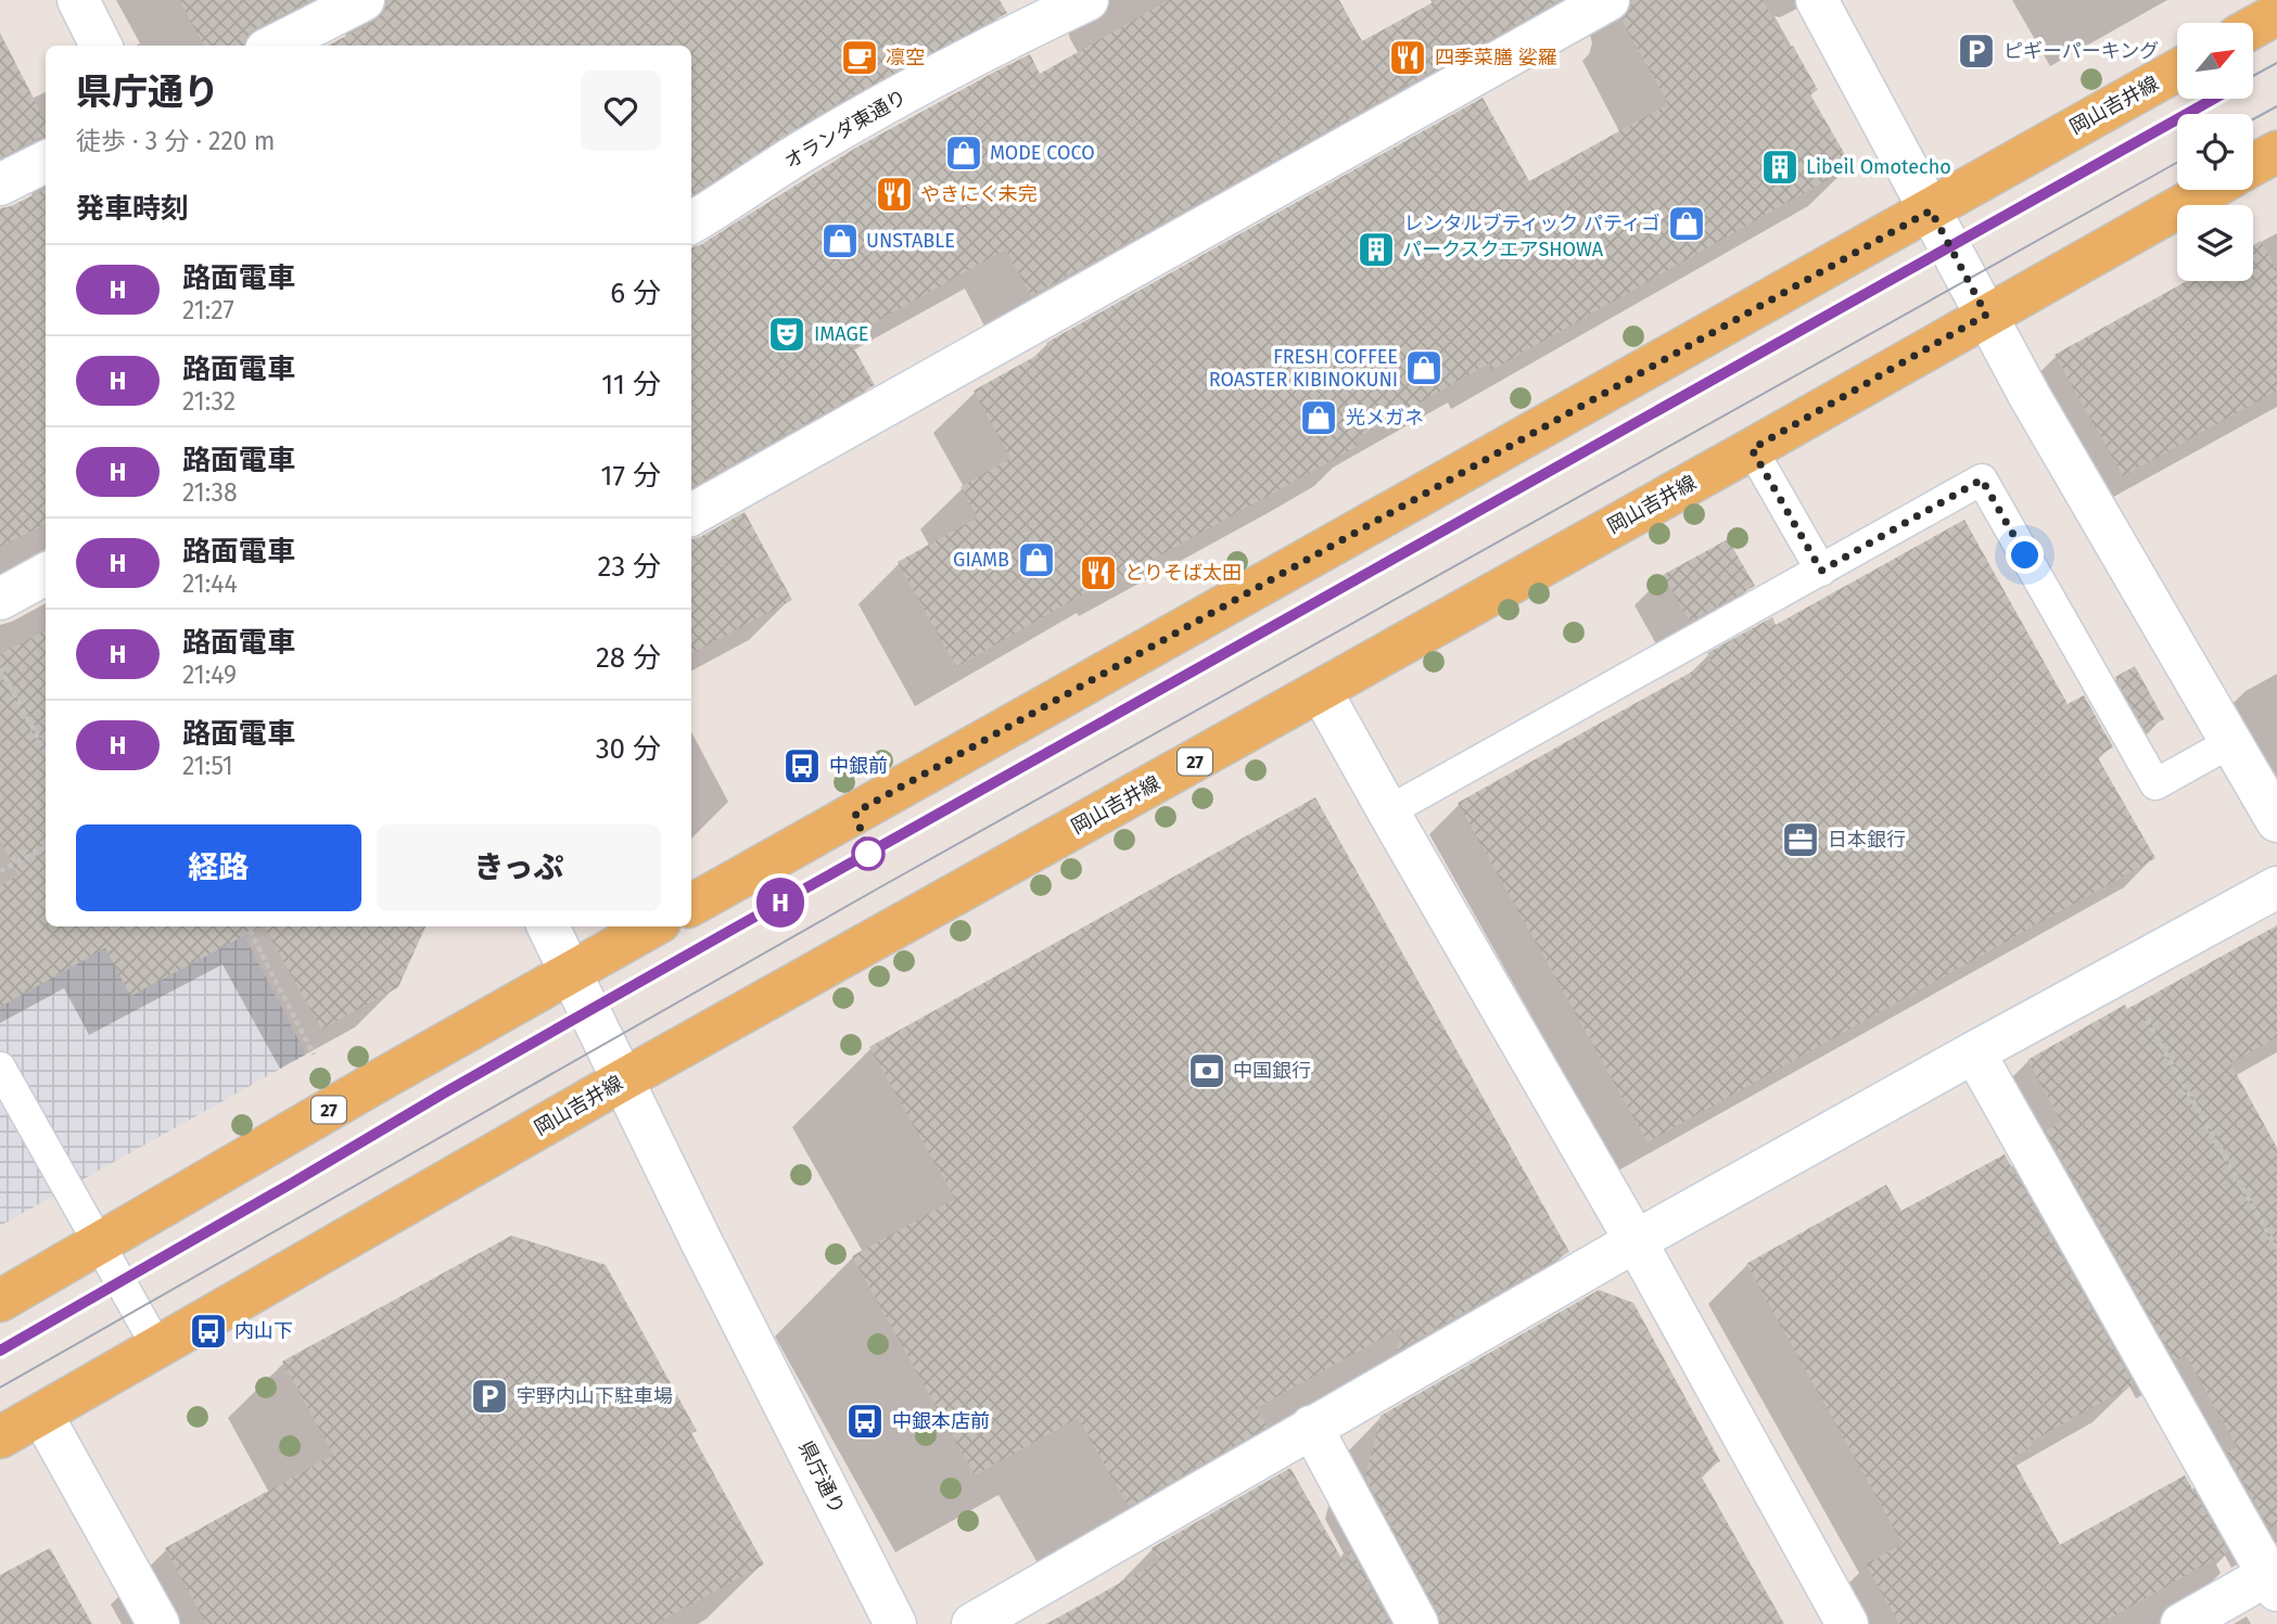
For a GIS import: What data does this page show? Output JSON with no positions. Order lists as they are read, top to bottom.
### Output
{
  "streets": {
    "main road": ["岡山吉井線", "27"],
    "street": ["オランダ東通り", "県庁通り"]
  },
  "crossings": [
    ["岡山吉井線", "県庁通り"],
    ["27", "県庁通り"]
  ],
  "places": {
    "parking": ["ピギーパーキング", "宇野内山下駐車場"],
    "cafe": ["凛空"],
    "restaurant": ["四季菜膳 娑羅", "やきにく未完", "とりそば太田"],
    "shop": [
      "MODE COCO",
      "レンタルブティック パティゴ",
      "UNSTABLE",
      "FRESH COFFEE ROASTER KIBINOKUNI",
      "光メガネ",
      "GIAMB"
    ],
    "building": ["Libeil Omotecho", "パークスクエアSHOWA"],
    "theatre": ["IMAGE"],
    "bus stop": ["中銀前", "内山下", "中銀本店前"],
    "office": ["日本銀行"],
    "bank": ["中国銀行"]
  },
  "lines": ["tram line H"],
  "north": "top right",
  "page": {
    "on_map": "H",
    "heading": [
      ["県庁通り", "徒歩 · 3 分 · 220 m"],
      "発車時刻"
    ],
    "list": [
      {
        "mark": "H",
        "name": "路面電車",
        "note": "21:27",
        "value": "6 分"
      },
      {
        "mark": "H",
        "name": "路面電車",
        "note": "21:32",
        "value": "11 分"
      },
      {
        "mark": "H",
        "name": "路面電車",
        "note": "21:38",
        "value": "17 分"
      },
      {
        "mark": "H",
        "name": "路面電車",
        "note": "21:44",
        "value": "23 分"
      },
      {
        "mark": "H",
        "name": "路面電車",
        "note": "21:49",
        "value": "28 分"
      },
      {
        "mark": "H",
        "name": "路面電車",
        "note": "21:51",
        "value": "30 分"
      }
    ],
    "buttons": ["経路", "きっぷ"]
  }
}
